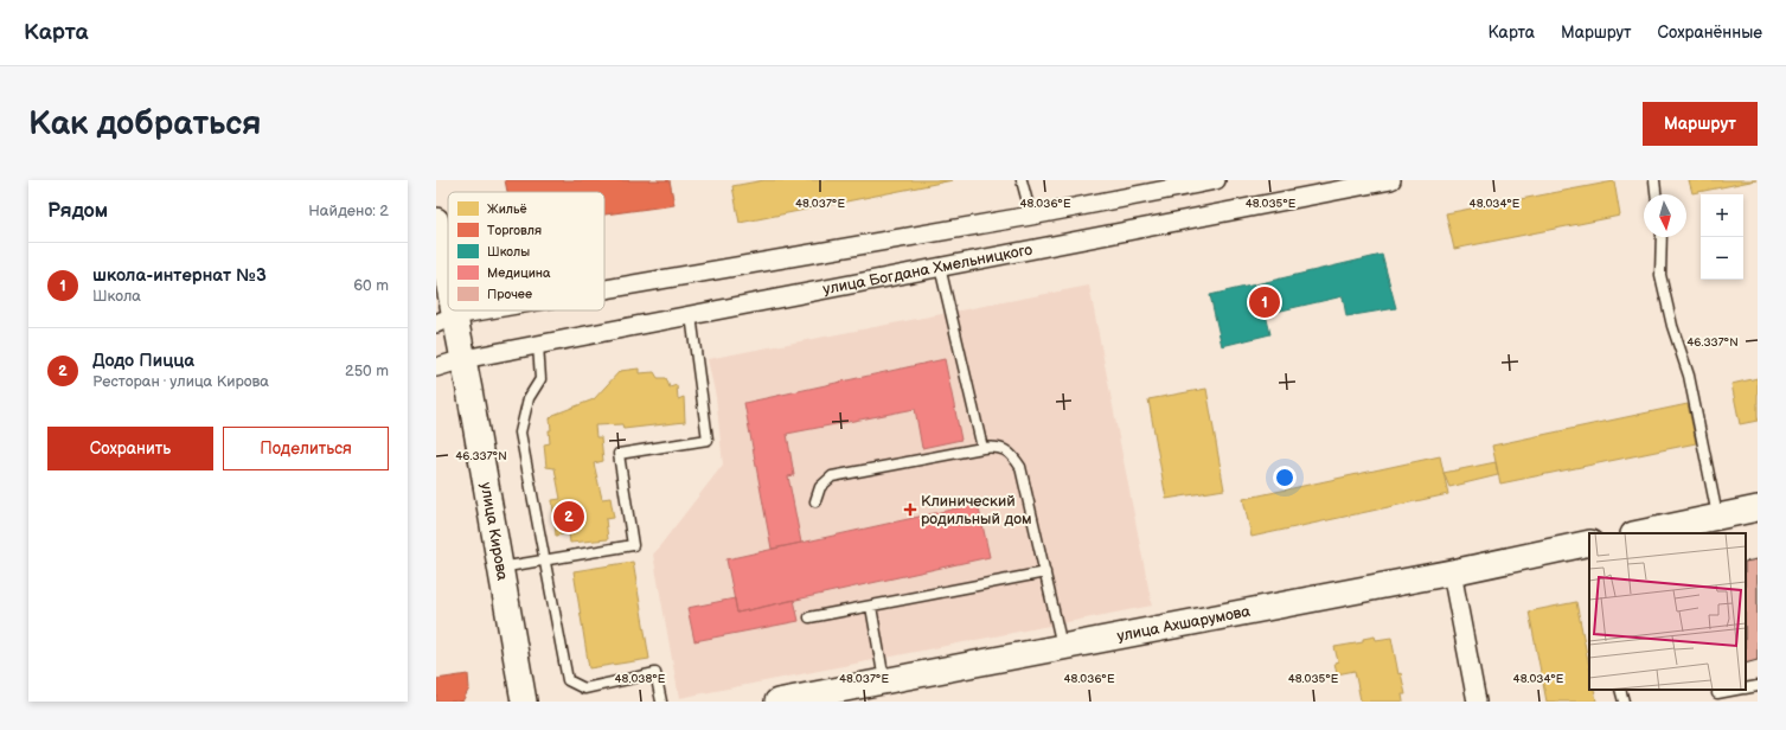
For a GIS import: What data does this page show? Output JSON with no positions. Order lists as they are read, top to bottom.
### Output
{
  "streets": {
    "street": ["улица Богдана Хмельницкого", "улица Кирова", "улица Ахшарумова"]
  },
  "crossings": [
    ["улица Богдана Хмельницкого", "улица Кирова"]
  ],
  "places": {
    "health": ["Клинический родильный дом"]
  },
  "legend": [
    "Жильё",
    "Торговля",
    "Школы",
    "Медицина",
    "Прочее"
  ],
  "north": "bottom",
  "page": {
    "header": "Карта",
    "nav": ["Карта", "Маршрут", "Сохранённые"],
    "buttons": [
      "Маршрут",
      ["Сохранить", "Поделиться"]
    ],
    "title": "Как добраться",
    "heading": ["Рядом", "Найдено: 2"],
    "map_buttons": ["+", "−"],
    "list": [
      {
        "mark": "1",
        "name": "школа-интернат №3",
        "note": "Школа",
        "value": "60 m"
      },
      {
        "mark": "2",
        "name": "Додо Пицца",
        "note": "Ресторан · улица Кирова",
        "value": "250 m"
      }
    ],
    "pins": ["1", "2"]
  },
  "coordinates": [
    "48.037°E",
    "48.036°E",
    "48.035°E",
    "48.034°E",
    "46.337°N",
    "48.038°E"
  ]
}
